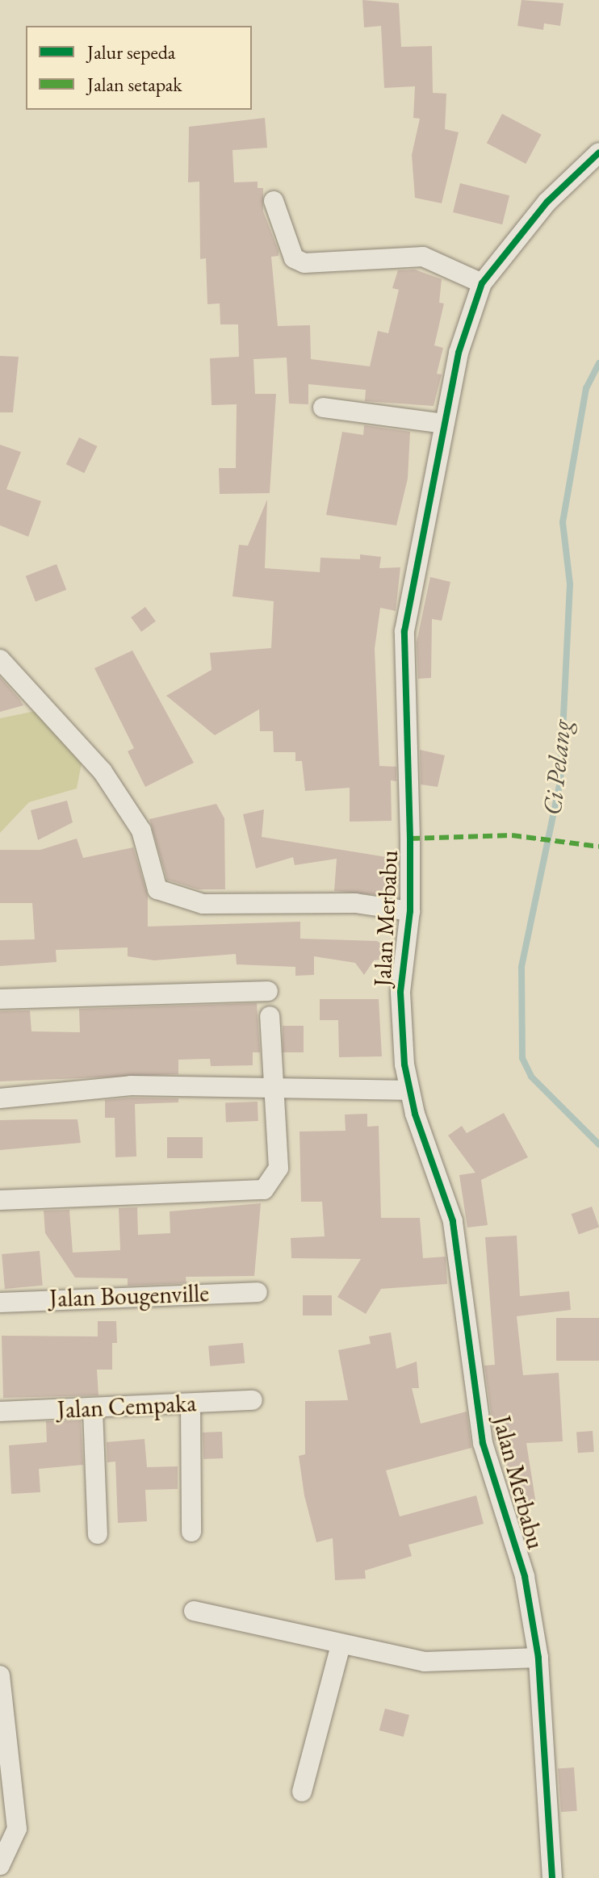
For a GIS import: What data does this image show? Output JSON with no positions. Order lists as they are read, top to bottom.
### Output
{
  "streets": {
    "street": ["Jalan Merbabu", "Jalan Bougenville", "Jalan Cempaka"]
  },
  "water": ["Ci Pelang"],
  "legend": ["Jalur sepeda", "Jalan setapak"]
}
